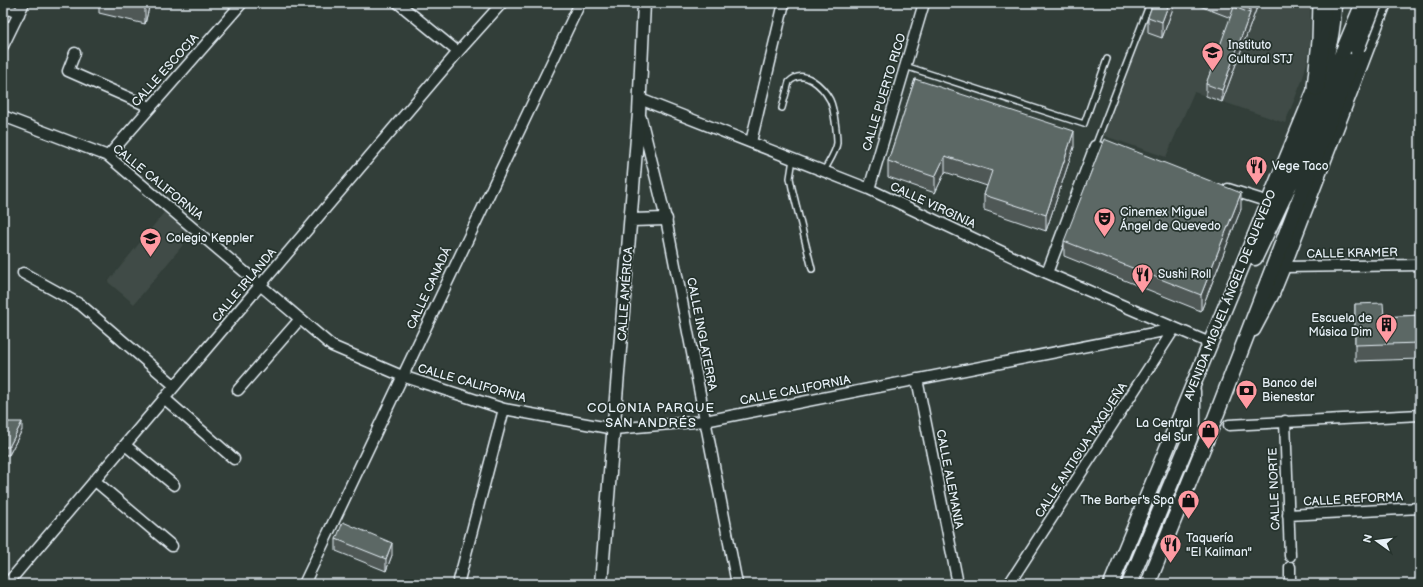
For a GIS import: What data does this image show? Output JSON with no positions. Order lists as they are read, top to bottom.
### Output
{
  "streets": {
    "main road": ["AVENIDA MIGUEL ÁNGEL DE QUEVEDO"],
    "street": [
      "CALLE ESCOCIA",
      "CALLE PUERTO RICO",
      "CALLE CALIFORNIA",
      "CALLE VIRGINIA",
      "CALLE KRAMER",
      "CALLE IRLANDA",
      "CALLE CANADÁ",
      "CALLE AMÉRICA",
      "CALLE INGLATERRA",
      "CALLE ANTIGUA TAXQUEÑA",
      "CALLE ALEMANIA",
      "CALLE NORTE",
      "CALLE REFORMA"
    ]
  },
  "crossings": [
    ["CALLE ESCOCIA", "CALLE CALIFORNIA"],
    ["CALLE PUERTO RICO", "CALLE VIRGINIA"],
    ["CALLE CALIFORNIA", "CALLE VIRGINIA"],
    ["CALLE CALIFORNIA", "CALLE IRLANDA"],
    ["CALLE CALIFORNIA", "CALLE CANADÁ"],
    ["CALLE CALIFORNIA", "CALLE AMÉRICA"],
    ["CALLE CALIFORNIA", "CALLE INGLATERRA"],
    ["CALLE CALIFORNIA", "CALLE ANTIGUA TAXQUEÑA"],
    ["CALLE CALIFORNIA", "CALLE ALEMANIA"],
    ["CALLE VIRGINIA", "CALLE AMÉRICA"],
    ["CALLE VIRGINIA", "AVENIDA MIGUEL ÁNGEL DE QUEVEDO"],
    ["CALLE VIRGINIA", "CALLE ANTIGUA TAXQUEÑA"],
    ["CALLE AMÉRICA", "CALLE INGLATERRA"],
    ["CALLE NORTE", "CALLE REFORMA"]
  ],
  "districts": ["COLONIA PARQUE SAN ANDRÉS"],
  "places": {
    "school or university": ["Instituto Cultural STJ", "Colegio Keppler"],
    "restaurant": ["Vege Taco", "Sushi Roll", "Taquería \"El Kaliman\""],
    "theatre": ["Cinemex Miguel Ángel de Quevedo"],
    "building": ["Escuela de Música Dim"],
    "bank": ["Banco del Bienestar"],
    "shop": ["La Central del Sur", "The Barber's Spa"]
  },
  "north": "left"
}
